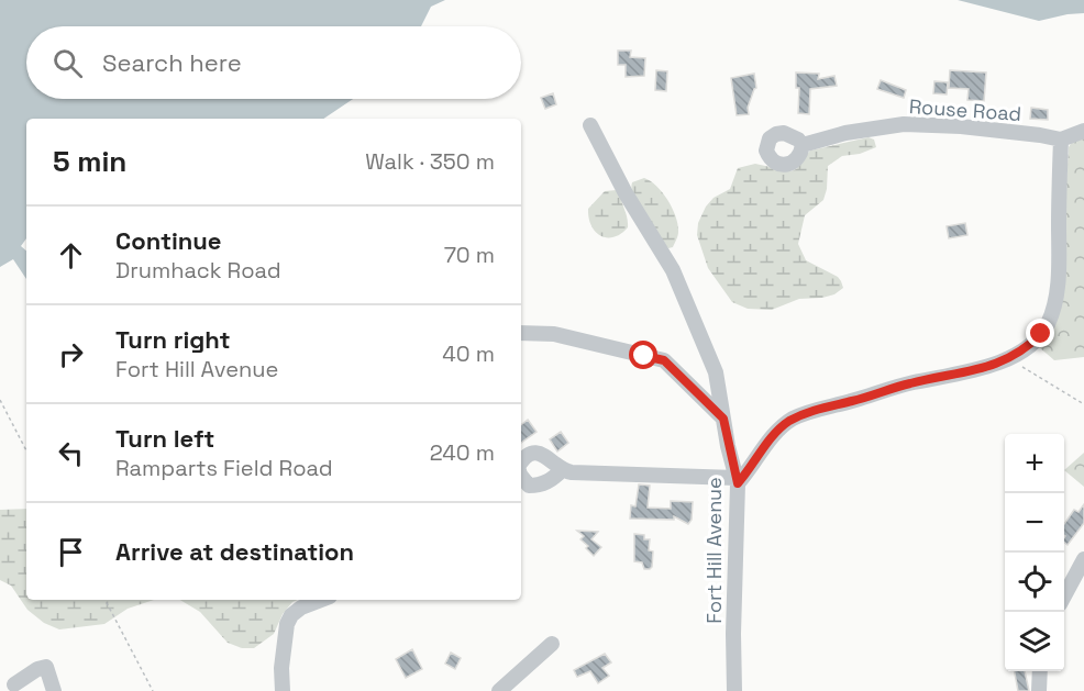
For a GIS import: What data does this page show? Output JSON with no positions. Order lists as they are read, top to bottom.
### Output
{
  "streets": {
    "street": ["Rouse Road", "Fort Hill Avenue"]
  },
  "page": {
    "search": "Search here",
    "heading": ["5 min", "Walk · 350 m"],
    "list": [
      ["Continue", "Drumhack Road", "70 m"],
      ["Turn right", "Fort Hill Avenue", "40 m"],
      ["Turn left", "Ramparts Field Road", "240 m"],
      "Arrive at destination"
    ],
    "map_buttons": ["+", "−"]
  }
}
